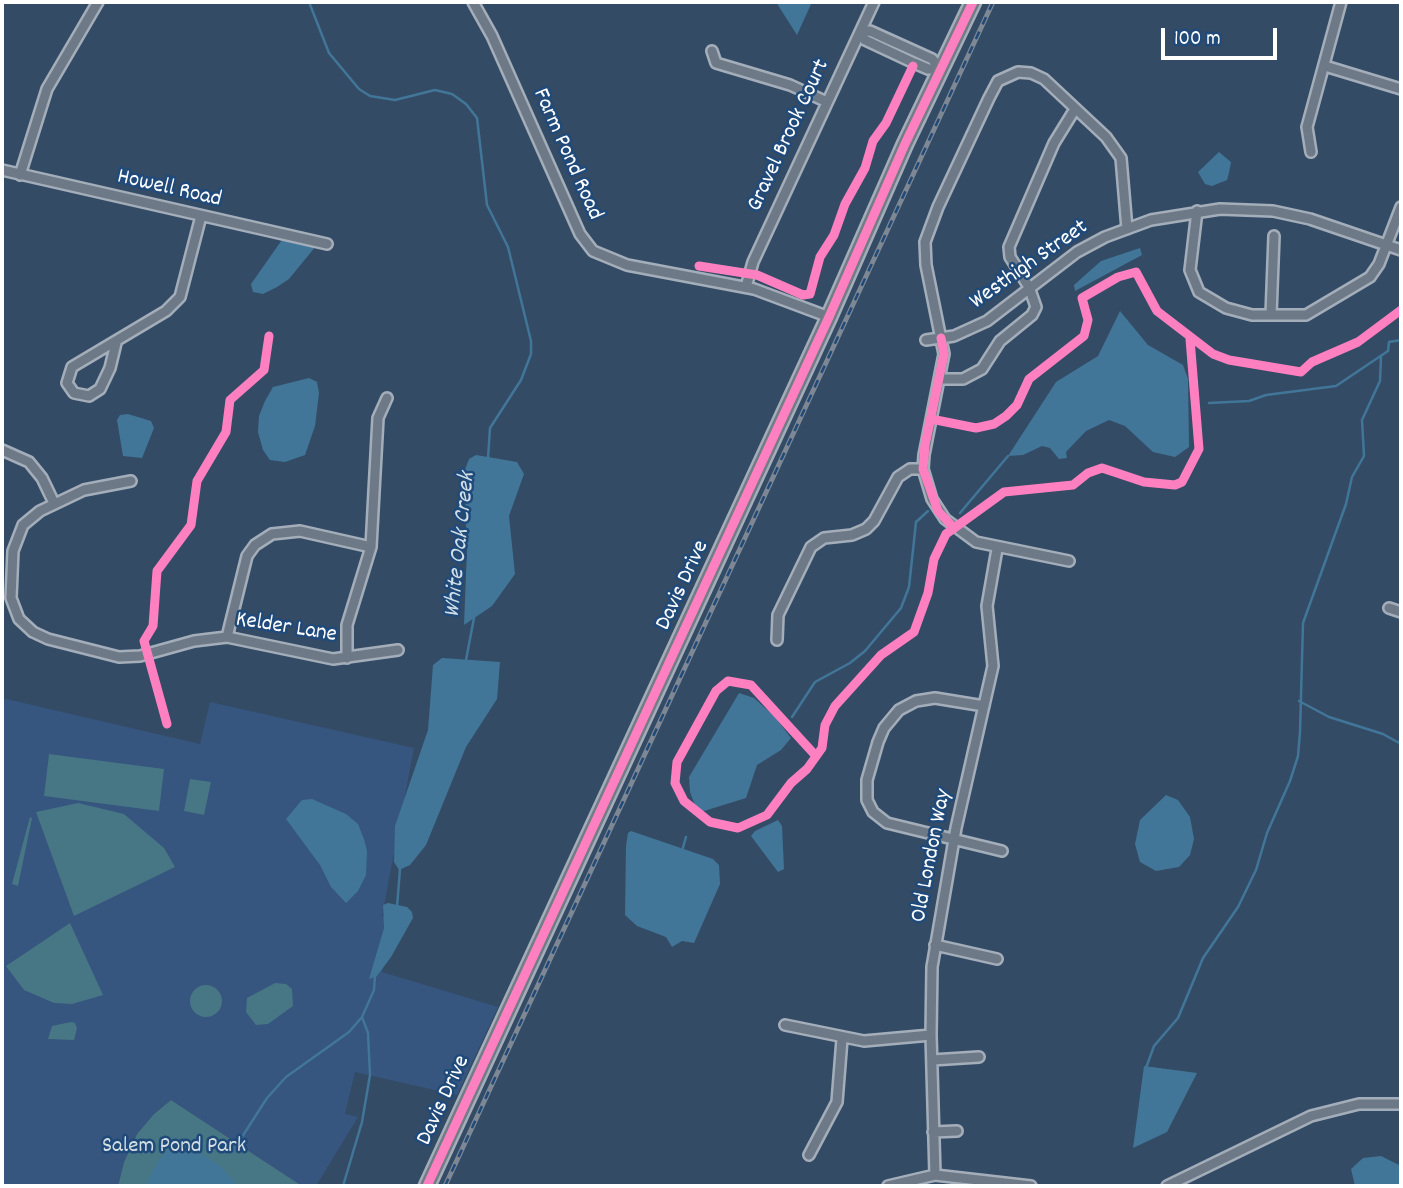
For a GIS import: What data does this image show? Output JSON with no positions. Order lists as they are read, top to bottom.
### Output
{
  "streets": {
    "main road": ["Davis Drive"],
    "street": [
      "Gravel Brook Court",
      "Farm Pond Road",
      "Howell Road",
      "Westhigh Street",
      "Kelder Lane",
      "Old London Way"
    ]
  },
  "crossings": [
    ["Gravel Brook Court", "Farm Pond Road"],
    ["Farm Pond Road", "Davis Drive"]
  ],
  "water": ["White Oak Creek"],
  "parks": ["Salem Pond Park"],
  "scale_bar": "100 m"
}
